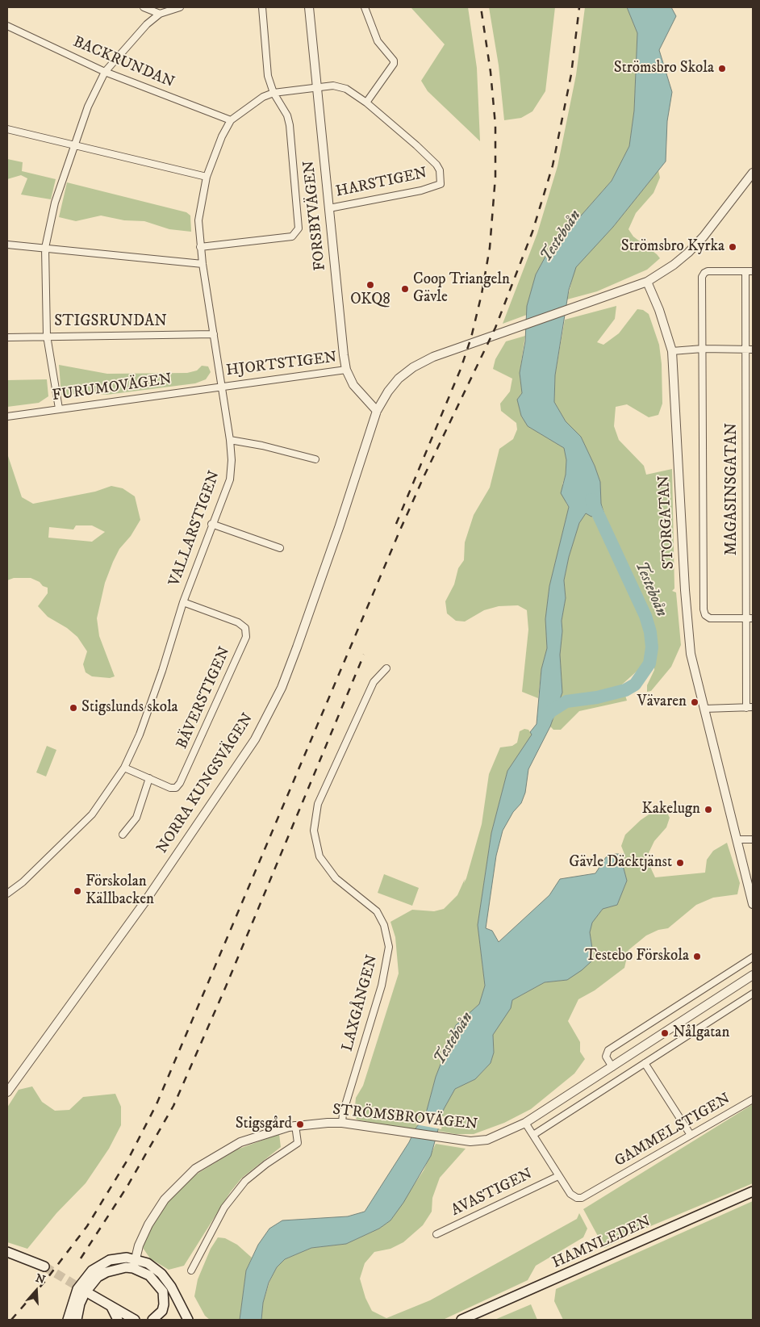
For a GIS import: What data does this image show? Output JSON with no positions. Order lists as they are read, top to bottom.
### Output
{
  "streets": {
    "main road": ["HAMNLEDEN"],
    "street": [
      "BACKRUNDAN",
      "HARSTIGEN",
      "FORSBYVÄGEN",
      "STIGSRUNDAN",
      "HJORTSTIGEN",
      "FURUMOVÄGEN",
      "MAGASINSGATAN",
      "STORGATAN",
      "VALLARSTIGEN",
      "BÄVERSTIGEN",
      "NORRA KUNGSVÄGEN",
      "LAXGÅNGEN",
      "STRÖMSBROVÄGEN",
      "GAMMELSTIGEN",
      "AVASTIGEN"
    ]
  },
  "crossings": [
    ["BACKRUNDAN", "VALLARSTIGEN"],
    ["HARSTIGEN", "FORSBYVÄGEN"],
    ["HARSTIGEN", "VALLARSTIGEN"],
    ["FORSBYVÄGEN", "HJORTSTIGEN"],
    ["FORSBYVÄGEN", "VALLARSTIGEN"],
    ["FORSBYVÄGEN", "NORRA KUNGSVÄGEN"],
    ["STIGSRUNDAN", "VALLARSTIGEN"],
    ["HJORTSTIGEN", "FURUMOVÄGEN"],
    ["HJORTSTIGEN", "VALLARSTIGEN"],
    ["FURUMOVÄGEN", "VALLARSTIGEN"],
    ["STORGATAN", "NORRA KUNGSVÄGEN"],
    ["VALLARSTIGEN", "BÄVERSTIGEN"],
    ["LAXGÅNGEN", "STRÖMSBROVÄGEN"],
    ["STRÖMSBROVÄGEN", "AVASTIGEN"],
    ["GAMMELSTIGEN", "AVASTIGEN"]
  ],
  "water": ["Testeboån"],
  "places": [
    "Strömsbro Skola",
    "Strömsbro Kyrka",
    "OKQ8",
    "Coop Triangeln Gävle",
    "Vävaren",
    "Stigslunds skola",
    "Kakelugn",
    "Gävle Däcktjänst",
    "Förskolan Källbacken",
    "Testebo Förskola",
    "Nålgatan",
    "Stigsgård"
  ],
  "north": "top"
}
